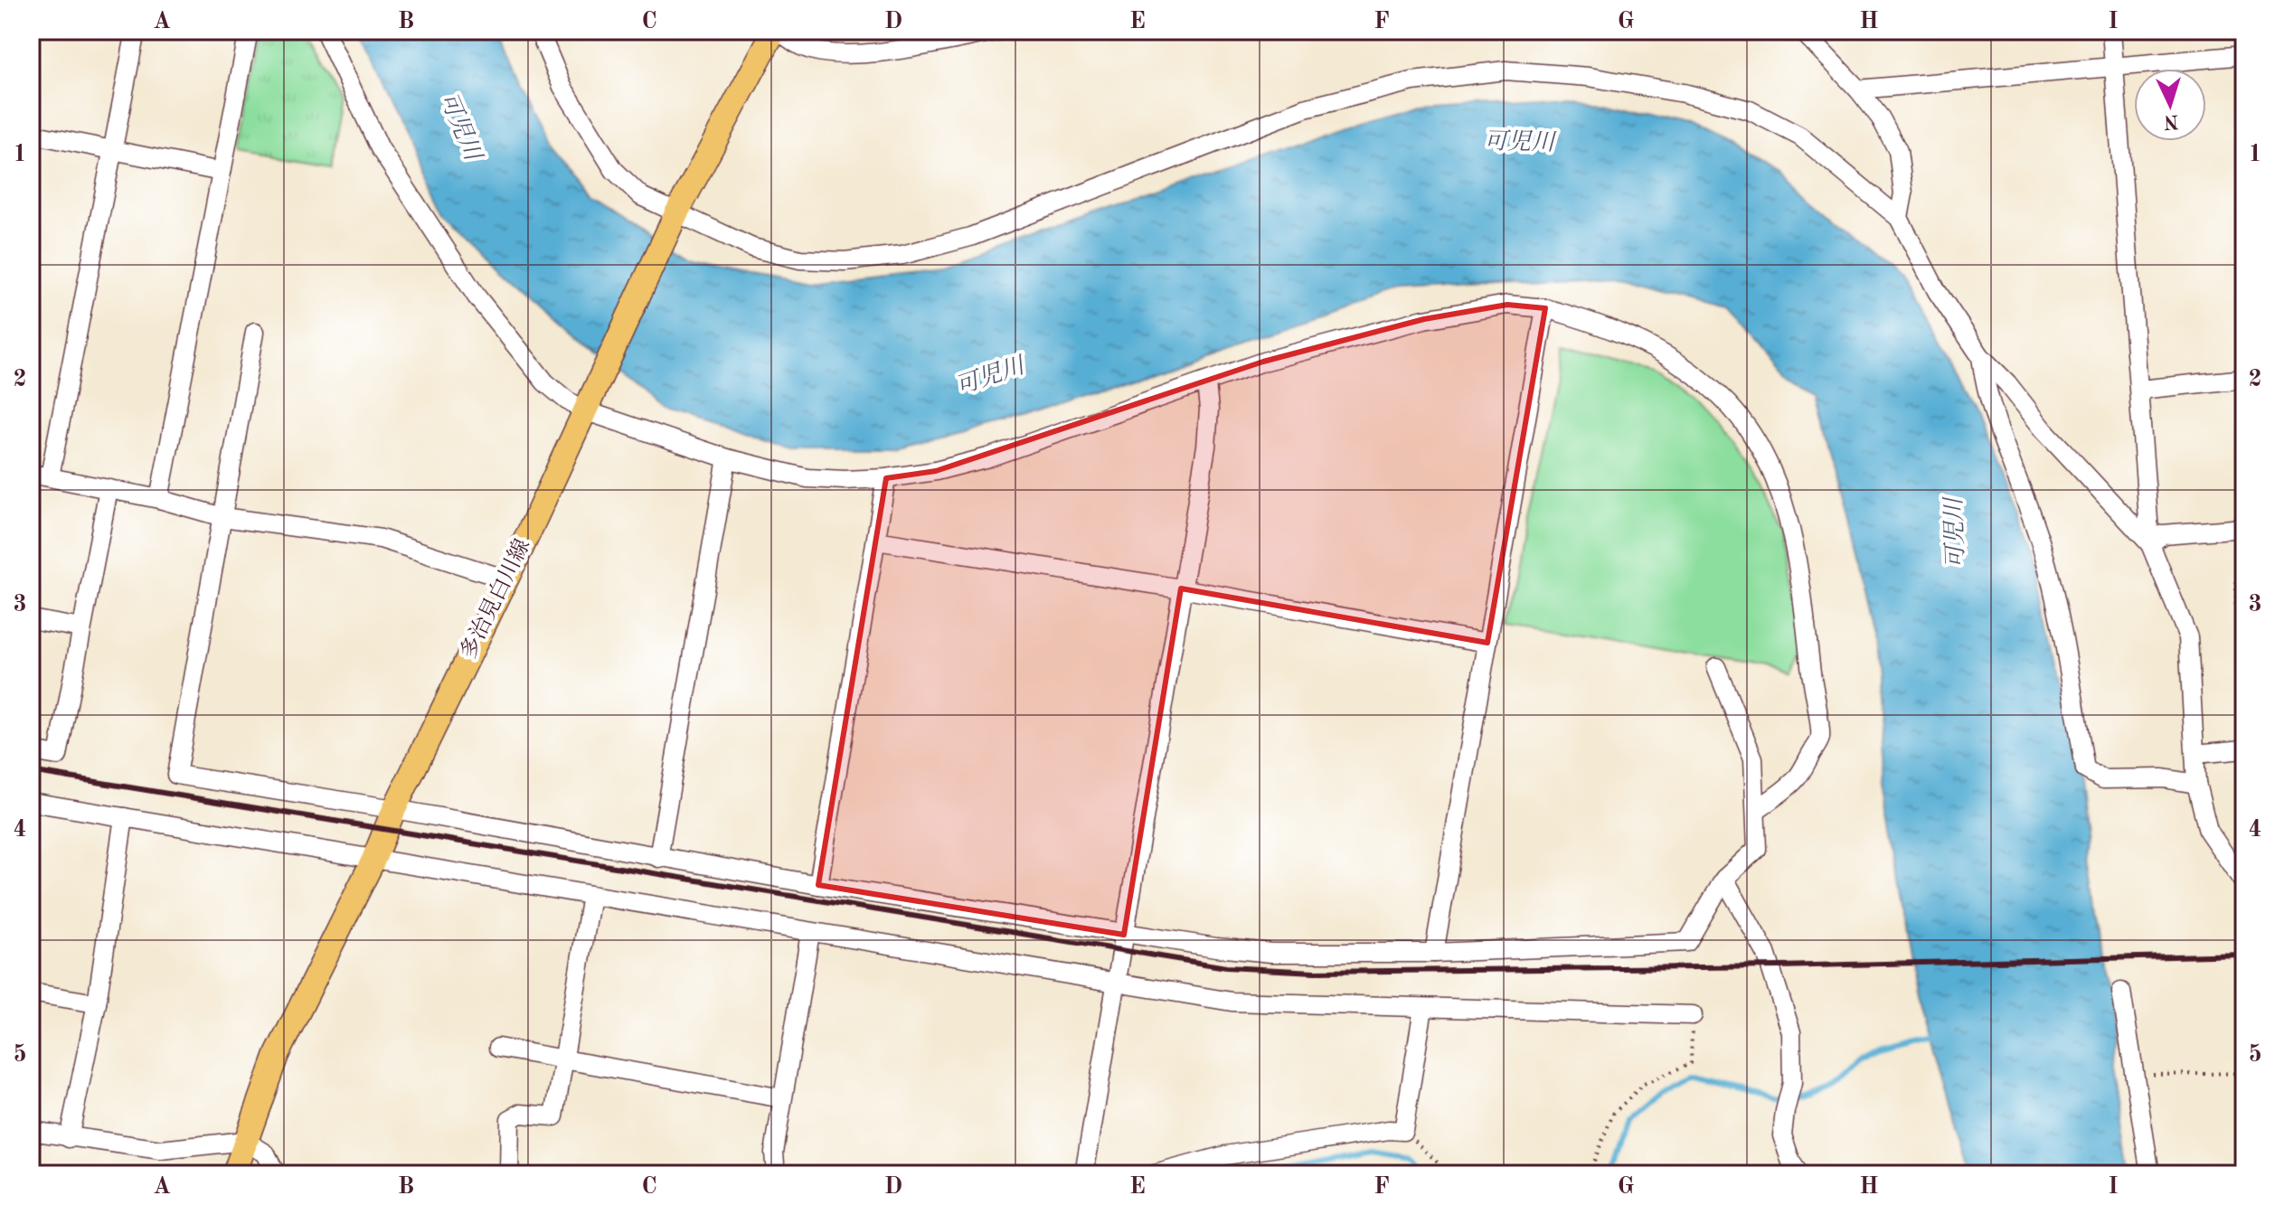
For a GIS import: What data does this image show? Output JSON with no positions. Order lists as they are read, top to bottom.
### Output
{
  "streets": {
    "main road": ["多治見白川線"]
  },
  "water": ["可児川"],
  "north": "bottom",
  "grid": {
    "columns": [
      "A",
      "B",
      "C",
      "D",
      "E",
      "F",
      "G",
      "H",
      "I"
    ],
    "rows": [
      "1",
      "2",
      "3",
      "4",
      "5"
    ]
  }
}
